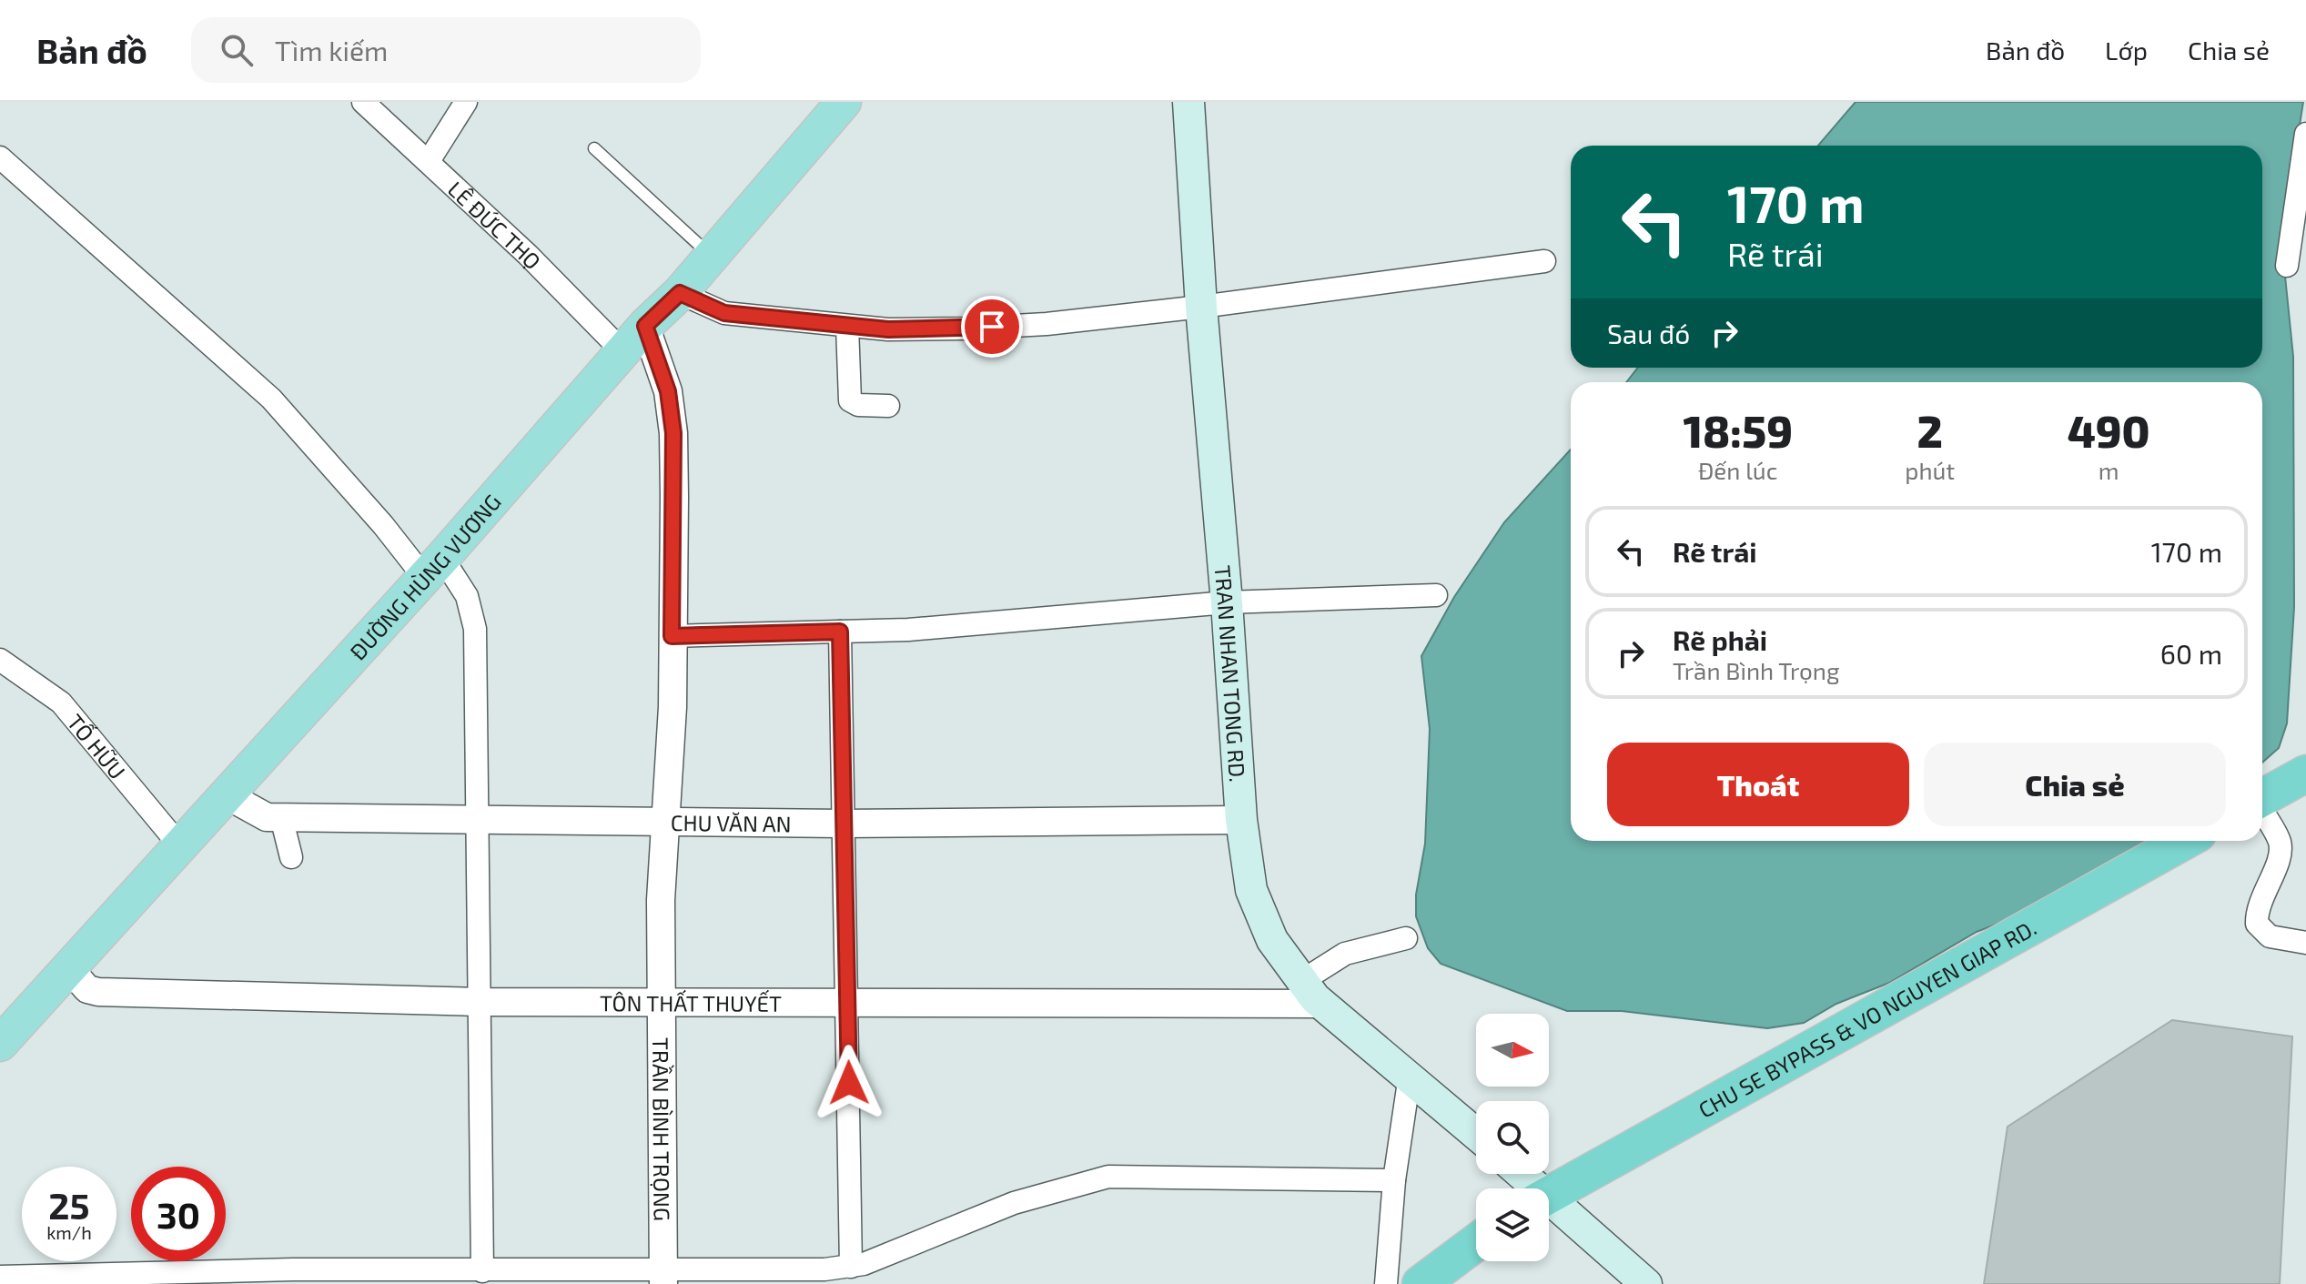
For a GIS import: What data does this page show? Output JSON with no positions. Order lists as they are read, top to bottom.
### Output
{
  "streets": {
    "highway": ["CHU SE BYPASS & VO NGUYEN GIAP RD."],
    "main road": ["ĐƯỜNG HÙNG VƯƠNG", "TRAN NHAN TONG RD."],
    "street": [
      "LÊ ĐỨC THỌ",
      "TỐ HỮU",
      "CHU VĂN AN",
      "TÔN THẤT THUYẾT",
      "TRẦN BÌNH TRỌNG"
    ]
  },
  "crossings": [
    ["LÊ ĐỨC THỌ", "ĐƯỜNG HÙNG VƯƠNG"],
    ["ĐƯỜNG HÙNG VƯƠNG", "TỐ HỮU"],
    ["ĐƯỜNG HÙNG VƯƠNG", "CHU VĂN AN"],
    ["ĐƯỜNG HÙNG VƯƠNG", "TÔN THẤT THUYẾT"],
    ["ĐƯỜNG HÙNG VƯƠNG", "TRẦN BÌNH TRỌNG"],
    ["TRAN NHAN TONG RD.", "CHU VĂN AN"],
    ["TRAN NHAN TONG RD.", "TÔN THẤT THUYẾT"],
    ["CHU VĂN AN", "TRẦN BÌNH TRỌNG"],
    ["TÔN THẤT THUYẾT", "TRẦN BÌNH TRỌNG"]
  ],
  "north": "right",
  "page": {
    "header": "Bản đồ",
    "search": "Tìm kiếm",
    "nav": ["Bản đồ", "Lớp", "Chia sẻ"],
    "turn": ["170 m", "Rẽ trái"],
    "then": "Sau đó",
    "eta": [
      "18:59",
      "Đến lúc",
      "2",
      "phút",
      "490",
      "m"
    ],
    "list": [
      {
        "name": "Rẽ trái",
        "value": "170 m"
      },
      {
        "name": "Rẽ phải",
        "note": "Trần Bình Trọng",
        "value": "60 m"
      }
    ],
    "buttons": ["Thoát", "Chia sẻ"],
    "speed": "25 km/h",
    "limit": "30"
  }
}
